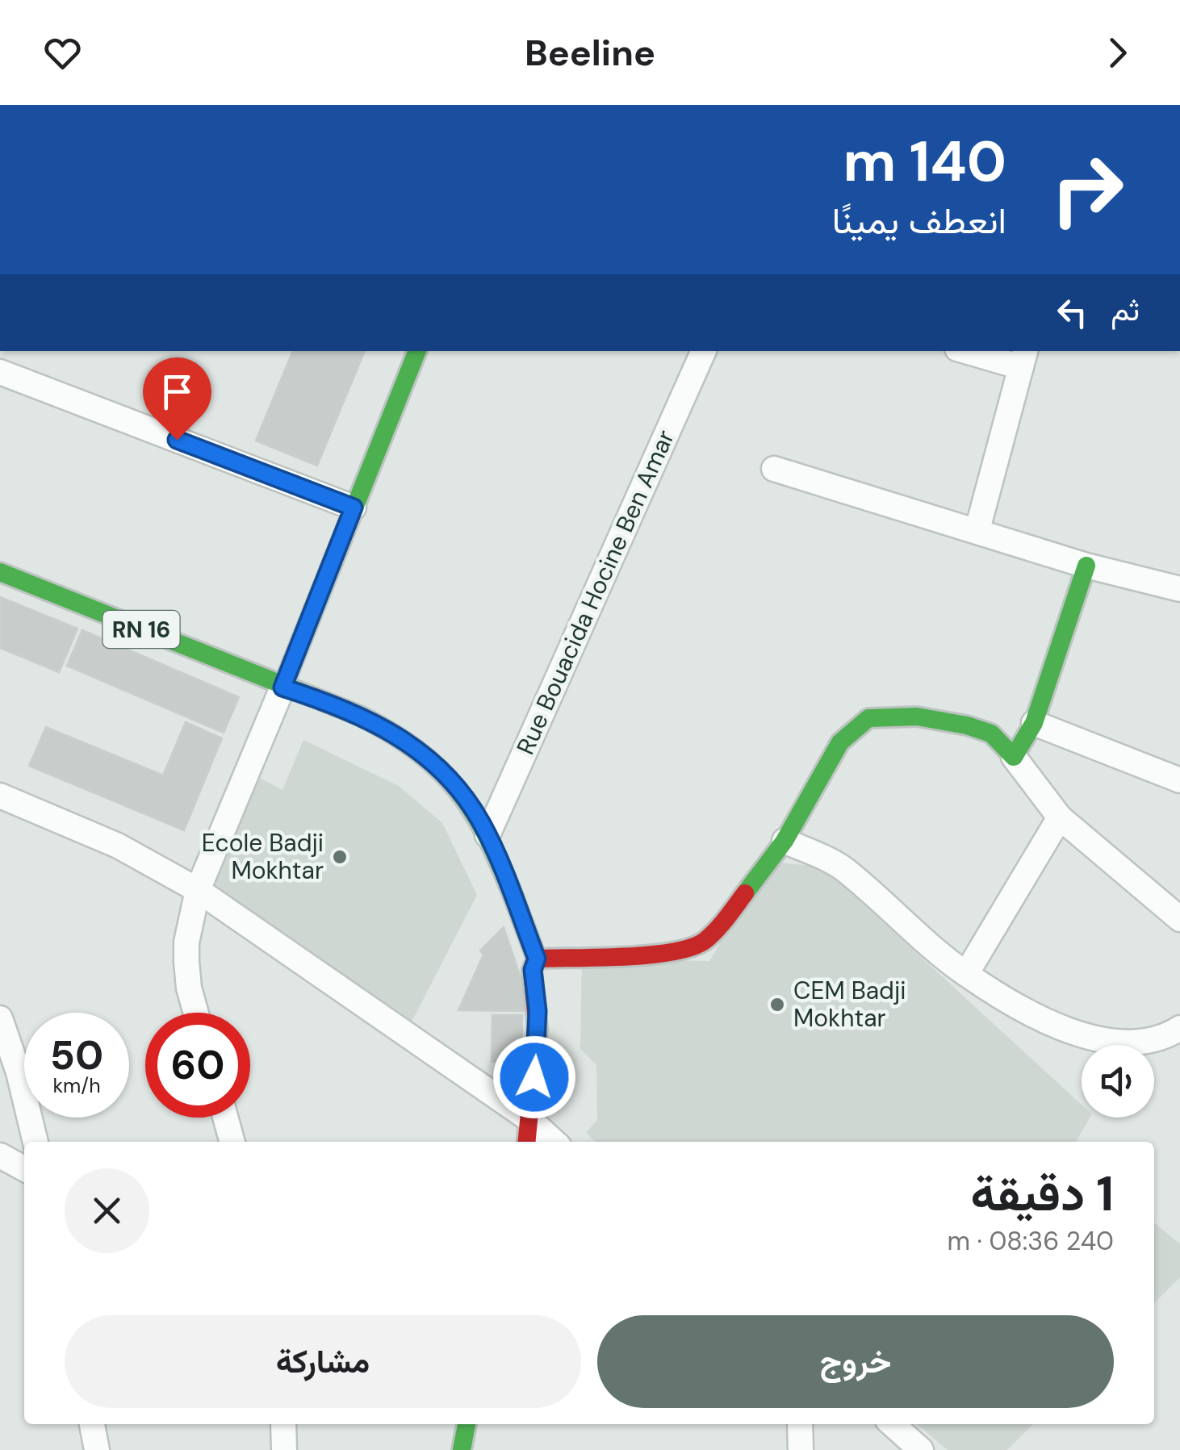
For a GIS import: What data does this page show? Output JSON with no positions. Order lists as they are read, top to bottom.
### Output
{
  "streets": {
    "main road": ["RN 16"],
    "street": ["Rue Bouacida Hocine Ben Amar"]
  },
  "crossings": [
    ["Rue Bouacida Hocine Ben Amar", "RN 16"]
  ],
  "places": ["Ecole Badji Mokhtar", "CEM Badji Mokhtar"],
  "page": {
    "header": "Beeline",
    "turn": ["140 m", "انعطف يمينًا"],
    "then": "ثم",
    "speed": "50 km/h",
    "limit": "60",
    "heading": ["1 دقيقة", "240 m · 08:36"],
    "buttons": ["خروج", "مشاركة"]
  }
}
